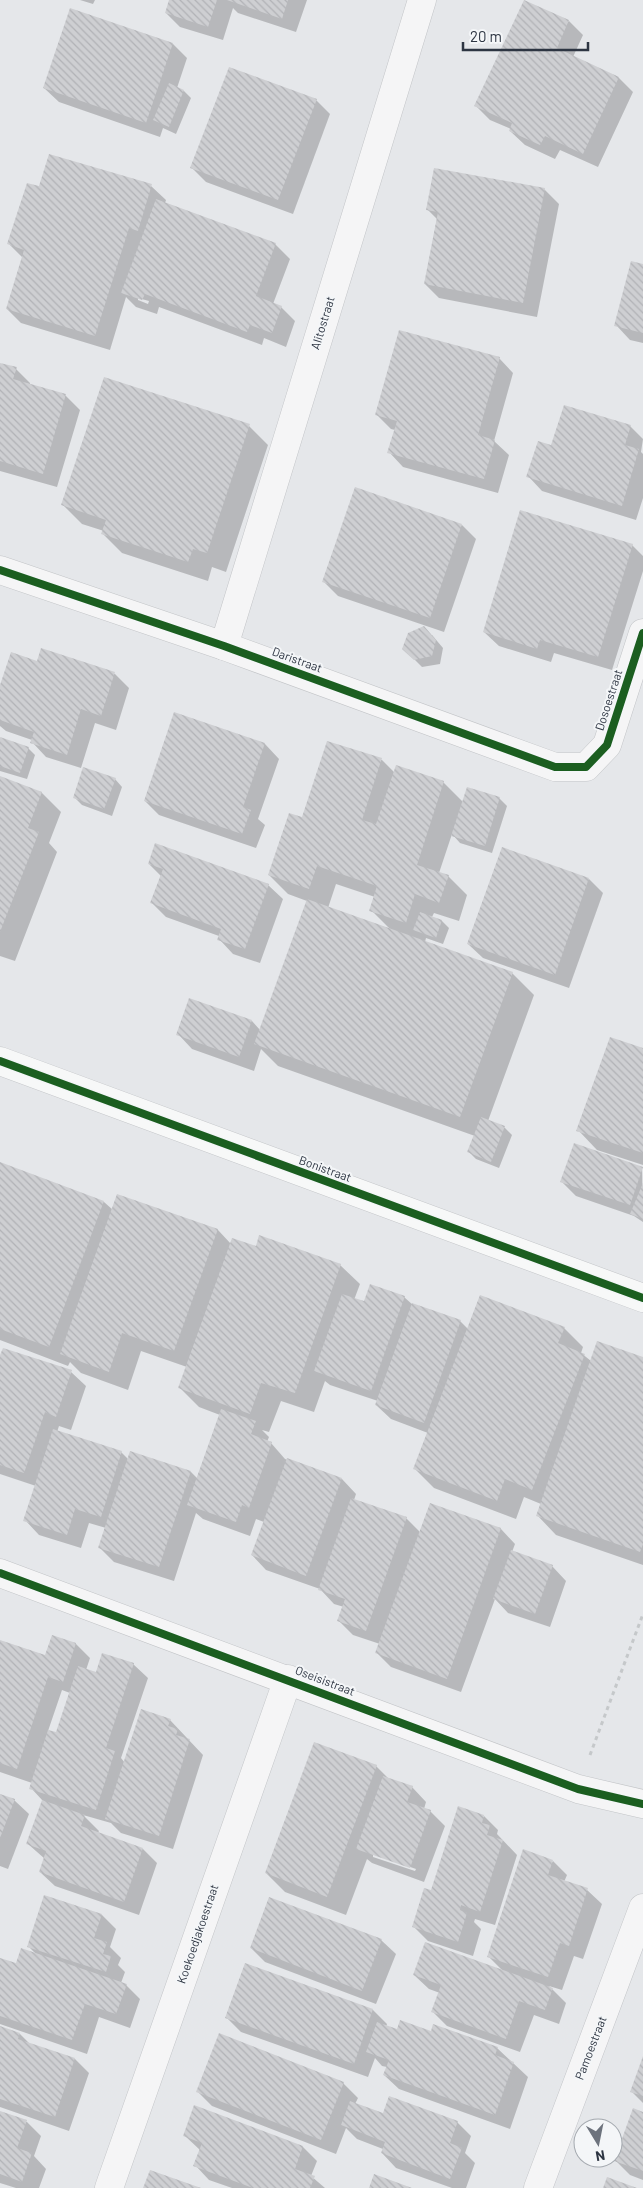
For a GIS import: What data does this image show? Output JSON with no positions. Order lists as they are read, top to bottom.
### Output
{
  "streets": {
    "street": [
      "Alitostraat",
      "Daristraat",
      "Dosoestraat",
      "Bonistraat",
      "Oseisistraat",
      "Koekoedjakoestraat",
      "Pamoestraat"
    ]
  },
  "crossings": [
    ["Alitostraat", "Daristraat"],
    ["Daristraat", "Dosoestraat"],
    ["Oseisistraat", "Koekoedjakoestraat"]
  ],
  "scale_bar": "20 m",
  "north": "bottom"
}
